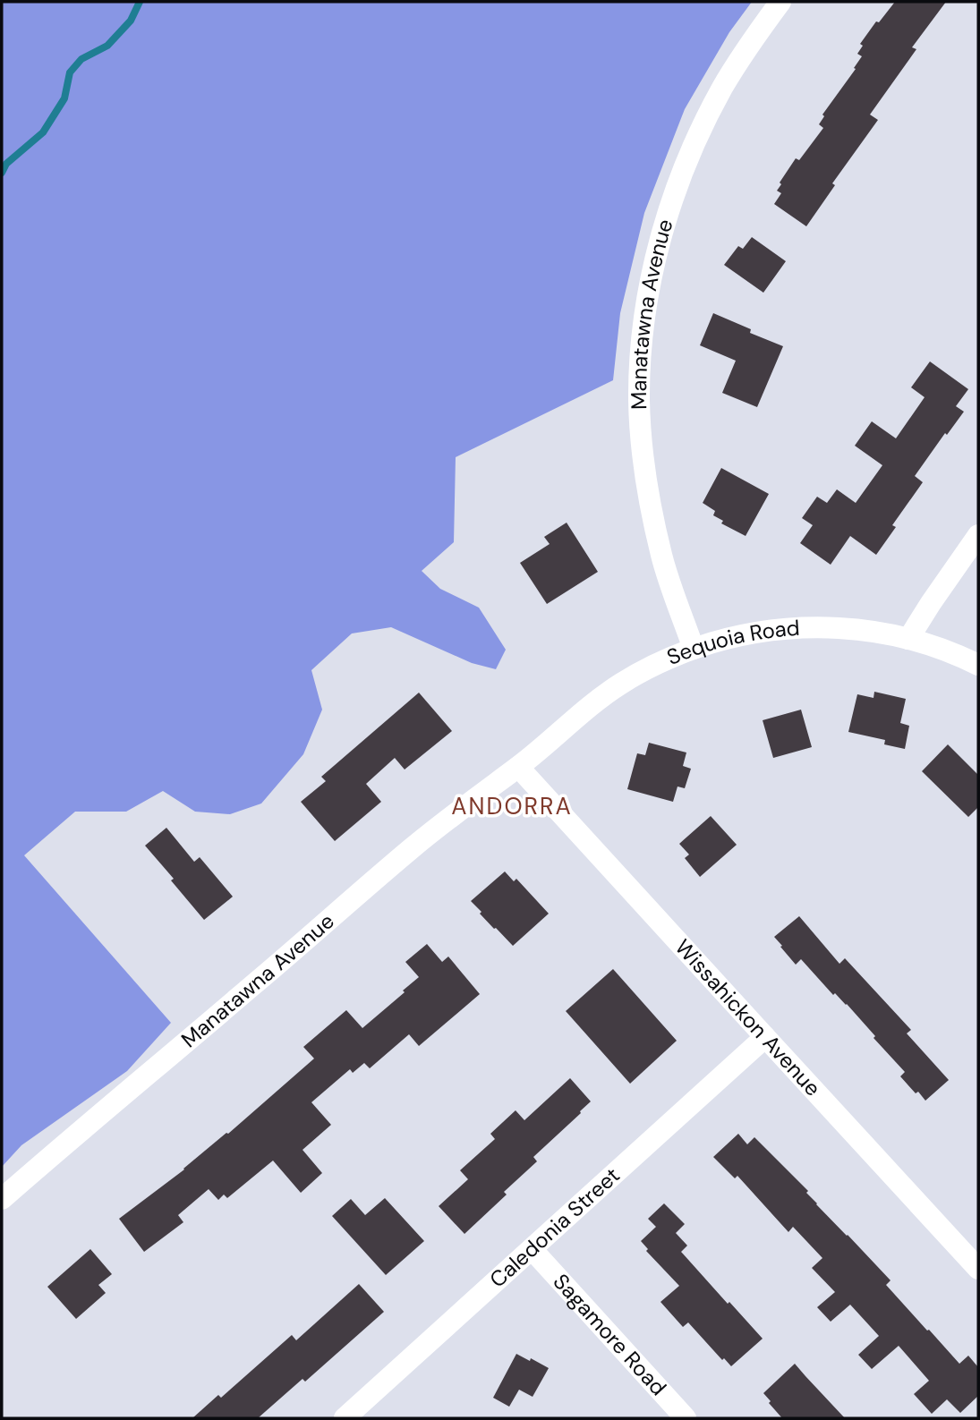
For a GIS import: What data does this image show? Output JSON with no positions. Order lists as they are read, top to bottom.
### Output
{
  "streets": {
    "street": [
      "Manatawna Avenue",
      "Sequoia Road",
      "Wissahickon Avenue",
      "Caledonia Street",
      "Sagamore Road"
    ]
  },
  "crossings": [
    ["Manatawna Avenue", "Sequoia Road"],
    ["Manatawna Avenue", "Wissahickon Avenue"],
    ["Sequoia Road", "Wissahickon Avenue"],
    ["Wissahickon Avenue", "Caledonia Street"],
    ["Caledonia Street", "Sagamore Road"]
  ],
  "districts": ["ANDORRA"]
}
